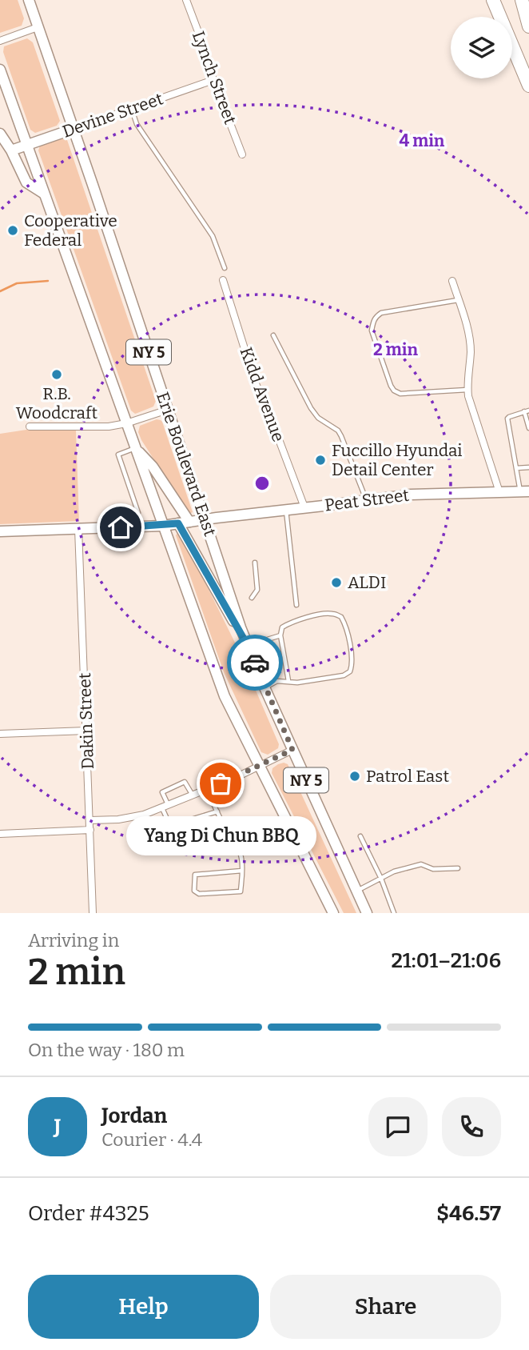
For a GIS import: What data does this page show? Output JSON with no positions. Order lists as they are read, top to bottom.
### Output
{
  "streets": {
    "main road": [
      "Devine Street",
      "NY 5",
      "Erie Boulevard East",
      "Peat Street"
    ],
    "street": ["Lynch Street", "Kidd Avenue", "Dakin Street"]
  },
  "crossings": [
    ["Lynch Street", "Devine Street"],
    ["Devine Street", "NY 5"],
    ["Devine Street", "Erie Boulevard East"],
    ["NY 5", "Peat Street"],
    ["Kidd Avenue", "Peat Street"],
    ["Erie Boulevard East", "Peat Street"],
    ["Peat Street", "Dakin Street"]
  ],
  "places": [
    "Cooperative Federal",
    "R.B. Woodcraft",
    "Fuccillo Hyundai Detail Center",
    "ALDI",
    "Patrol East",
    "Yang Di Chun BBQ"
  ],
  "page": {
    "bubble": "Yang Di Chun BBQ",
    "heading": ["2 min", "Arriving in", "21:01–21:06"],
    "panel": [
      "Jordan",
      "Courier · 4.4",
      "Order #4325",
      "$46.57"
    ],
    "bar": "On the way · 180 m",
    "round": "J",
    "buttons": ["Help", "Share"]
  },
  "rings": ["4 min", "2 min"]
}
